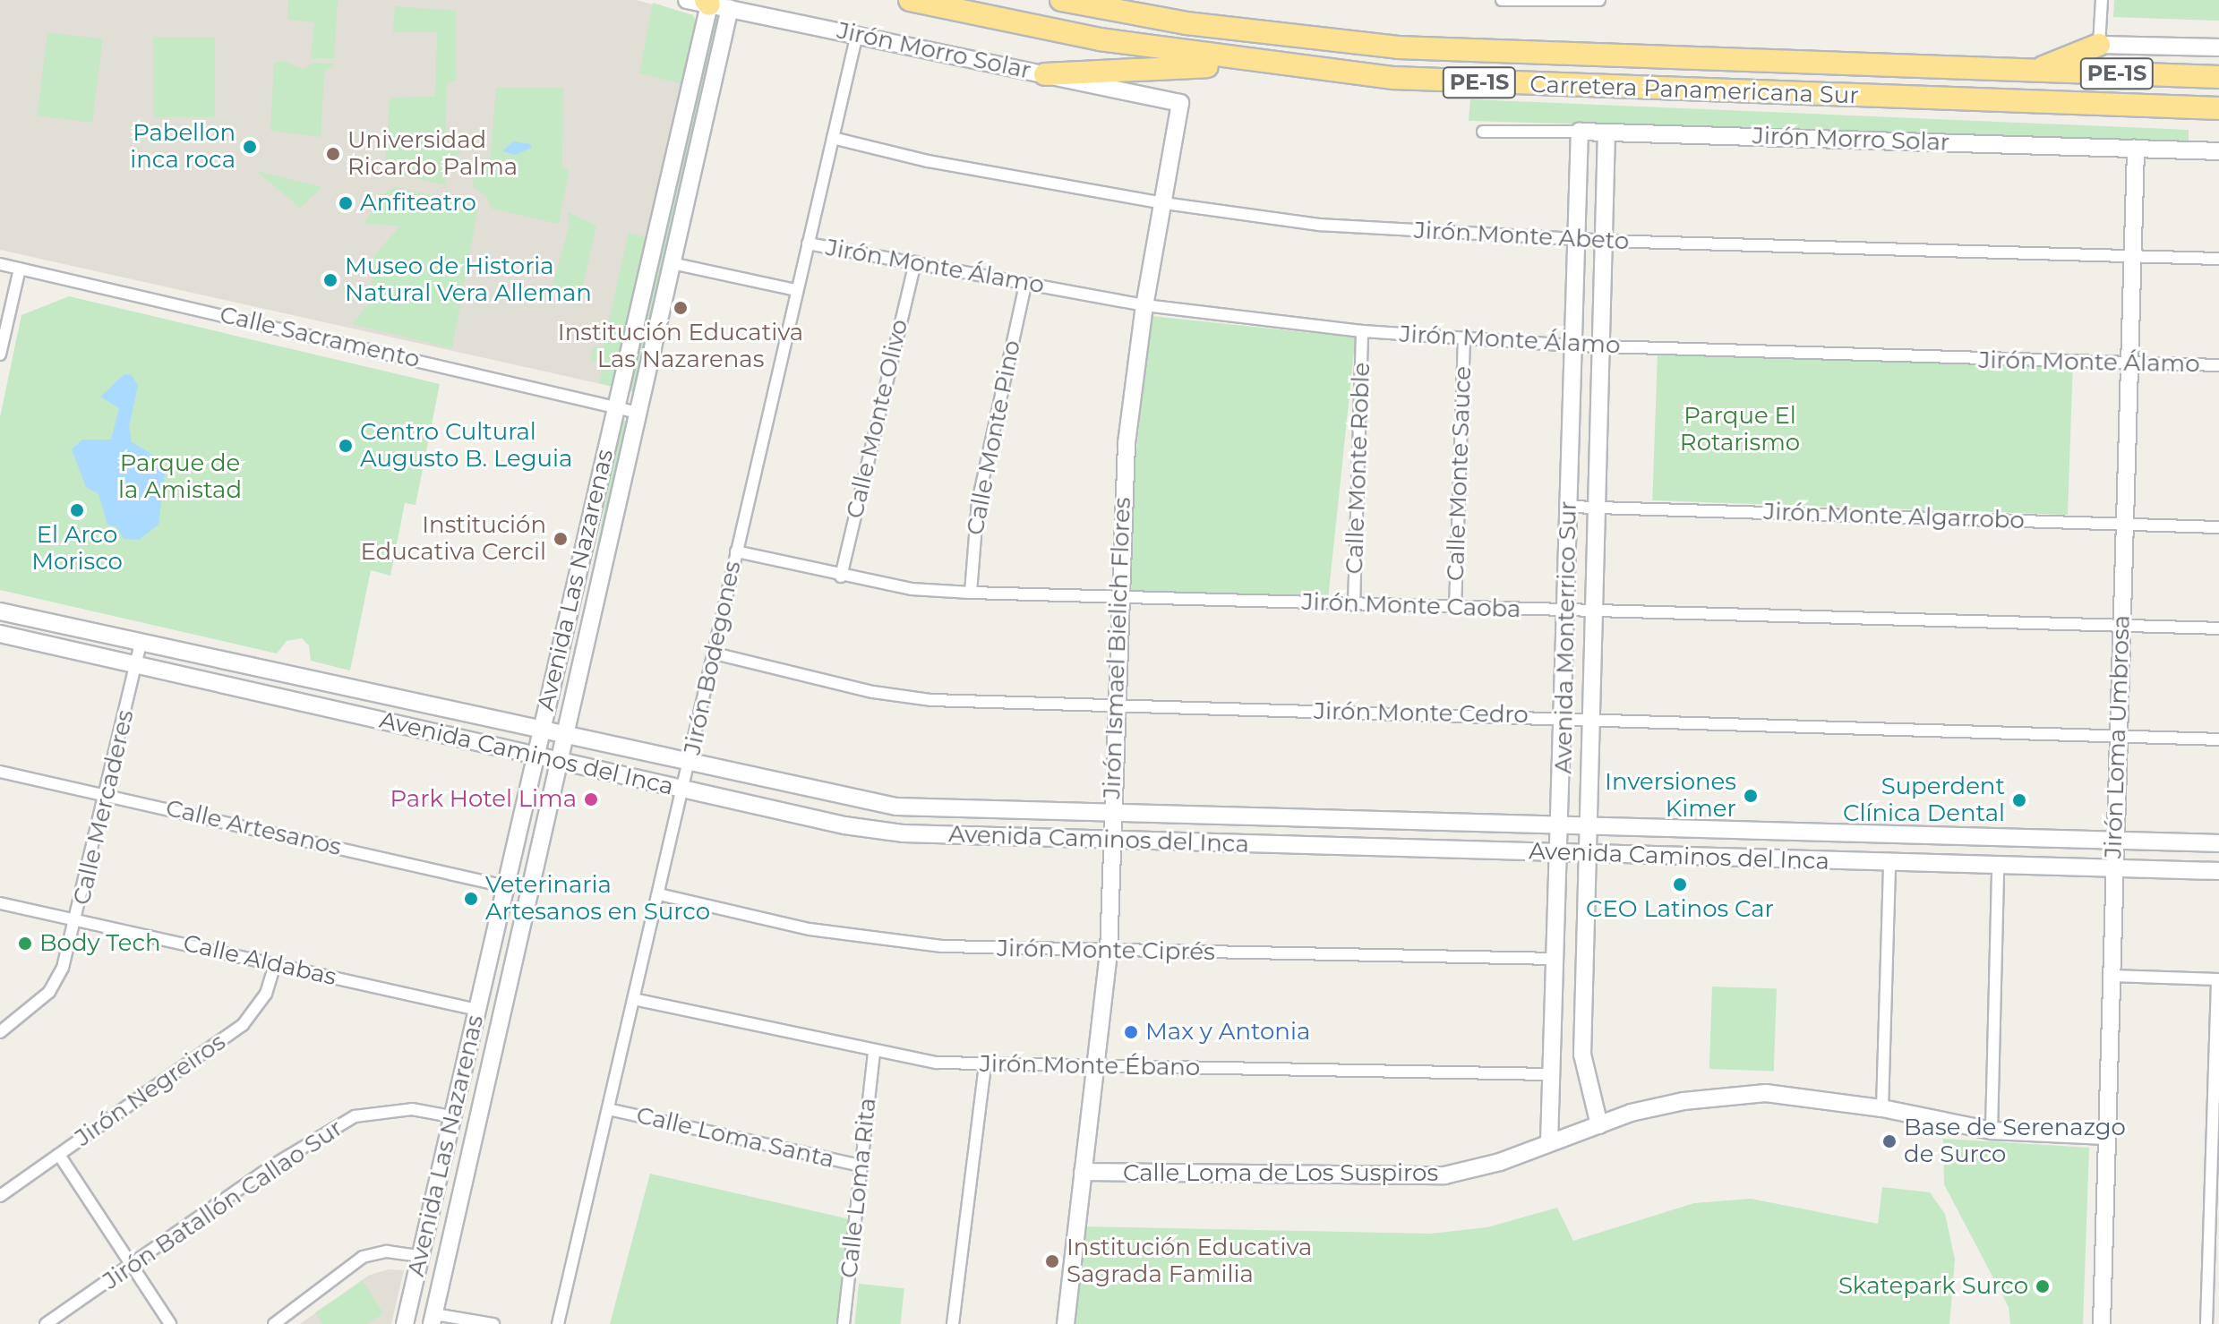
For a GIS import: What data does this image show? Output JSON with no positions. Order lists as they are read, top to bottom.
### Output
{
  "streets": {
    "highway": ["PE-1S", "Carretera Panamericana Sur"],
    "street": [
      "Jirón Morro Solar",
      "Jirón Monte Abeto",
      "Jirón Monte Álamo",
      "Calle Sacramento",
      "Calle Monte Olivo",
      "Calle Monte Pino",
      "Calle Monte Roble",
      "Calle Monte Sauce",
      "Jirón Monte Algarrobo",
      "Avenida Las Nazarenas",
      "Jirón Monte Caoba",
      "Avenida Monterrico Sur",
      "Jirón Ismael Bielich Flores",
      "Jirón Bodegones",
      "Jirón Monte Cedro",
      "Jirón Loma Umbrosa",
      "Avenida Caminos del Inca",
      "Calle Mercaderes",
      "Calle Artesanos",
      "Jirón Monte Ciprés",
      "Calle Aldabas",
      "Jirón Monte Ébano",
      "Jirón Negreiros",
      "Calle Loma Santa",
      "Calle Loma de Los Suspiros",
      "Calle Loma Rita",
      "Jirón Batallón Callao Sur"
    ]
  },
  "crossings": [
    ["Jirón Morro Solar", "Avenida Las Nazarenas"],
    ["Jirón Morro Solar", "Avenida Monterrico Sur"],
    ["Jirón Morro Solar", "Jirón Ismael Bielich Flores"],
    ["Jirón Morro Solar", "Jirón Bodegones"],
    ["Jirón Morro Solar", "Jirón Loma Umbrosa"],
    ["PE-1S", "Carretera Panamericana Sur"],
    ["Jirón Monte Abeto", "Avenida Monterrico Sur"],
    ["Jirón Monte Abeto", "Jirón Ismael Bielich Flores"],
    ["Jirón Monte Abeto", "Jirón Bodegones"],
    ["Jirón Monte Abeto", "Jirón Loma Umbrosa"],
    ["Jirón Monte Álamo", "Calle Monte Olivo"],
    ["Jirón Monte Álamo", "Calle Monte Pino"],
    ["Jirón Monte Álamo", "Calle Monte Roble"],
    ["Jirón Monte Álamo", "Calle Monte Sauce"],
    ["Jirón Monte Álamo", "Avenida Monterrico Sur"],
    ["Jirón Monte Álamo", "Jirón Ismael Bielich Flores"],
    ["Jirón Monte Álamo", "Jirón Bodegones"],
    ["Jirón Monte Álamo", "Jirón Loma Umbrosa"],
    ["Calle Sacramento", "Avenida Las Nazarenas"],
    ["Calle Monte Olivo", "Jirón Monte Caoba"],
    ["Calle Monte Pino", "Jirón Monte Caoba"],
    ["Calle Monte Roble", "Jirón Monte Caoba"],
    ["Calle Monte Sauce", "Jirón Monte Caoba"],
    ["Jirón Monte Algarrobo", "Avenida Monterrico Sur"],
    ["Jirón Monte Algarrobo", "Jirón Loma Umbrosa"],
    ["Avenida Las Nazarenas", "Avenida Caminos del Inca"],
    ["Avenida Las Nazarenas", "Calle Artesanos"],
    ["Avenida Las Nazarenas", "Calle Aldabas"],
    ["Avenida Las Nazarenas", "Jirón Batallón Callao Sur"],
    ["Jirón Monte Caoba", "Avenida Monterrico Sur"],
    ["Jirón Monte Caoba", "Jirón Ismael Bielich Flores"],
    ["Jirón Monte Caoba", "Jirón Bodegones"],
    ["Jirón Monte Caoba", "Jirón Loma Umbrosa"],
    ["Avenida Monterrico Sur", "Jirón Monte Cedro"],
    ["Avenida Monterrico Sur", "Avenida Caminos del Inca"],
    ["Avenida Monterrico Sur", "Jirón Monte Ciprés"],
    ["Avenida Monterrico Sur", "Jirón Monte Ébano"],
    ["Avenida Monterrico Sur", "Calle Loma de Los Suspiros"],
    ["Jirón Ismael Bielich Flores", "Jirón Monte Cedro"],
    ["Jirón Ismael Bielich Flores", "Avenida Caminos del Inca"],
    ["Jirón Ismael Bielich Flores", "Jirón Monte Ciprés"],
    ["Jirón Ismael Bielich Flores", "Jirón Monte Ébano"],
    ["Jirón Ismael Bielich Flores", "Calle Loma de Los Suspiros"],
    ["Jirón Bodegones", "Jirón Monte Cedro"],
    ["Jirón Bodegones", "Avenida Caminos del Inca"],
    ["Jirón Bodegones", "Jirón Monte Ciprés"],
    ["Jirón Bodegones", "Jirón Monte Ébano"],
    ["Jirón Bodegones", "Calle Loma Santa"],
    ["Jirón Monte Cedro", "Jirón Loma Umbrosa"],
    ["Jirón Loma Umbrosa", "Avenida Caminos del Inca"],
    ["Jirón Loma Umbrosa", "Calle Loma de Los Suspiros"],
    ["Avenida Caminos del Inca", "Calle Mercaderes"],
    ["Calle Mercaderes", "Calle Artesanos"],
    ["Calle Mercaderes", "Calle Aldabas"],
    ["Calle Aldabas", "Jirón Negreiros"],
    ["Jirón Monte Ébano", "Calle Loma Rita"],
    ["Calle Loma Santa", "Calle Loma Rita"]
  ],
  "parks": ["Parque El Rotarismo", "Parque de la Amistad"],
  "places": [
    "Pabellon inca roca",
    "Universidad Ricardo Palma",
    "Anfiteatro",
    "Museo de Historia Natural Vera Alleman",
    "Institución Educativa Las Nazarenas",
    "Centro Cultural Augusto B. Leguia",
    "El Arco Morisco",
    "Institución Educativa Cercil",
    "Inversiones Kimer",
    "Park Hotel Lima",
    "Superdent Clínica Dental",
    "CEO Latinos Car",
    "Veterinaria Artesanos en Surco",
    "Body Tech",
    "Max y Antonia",
    "Base de Serenazgo de Surco",
    "Institución Educativa Sagrada Familia",
    "Skatepark Surco"
  ]
}
